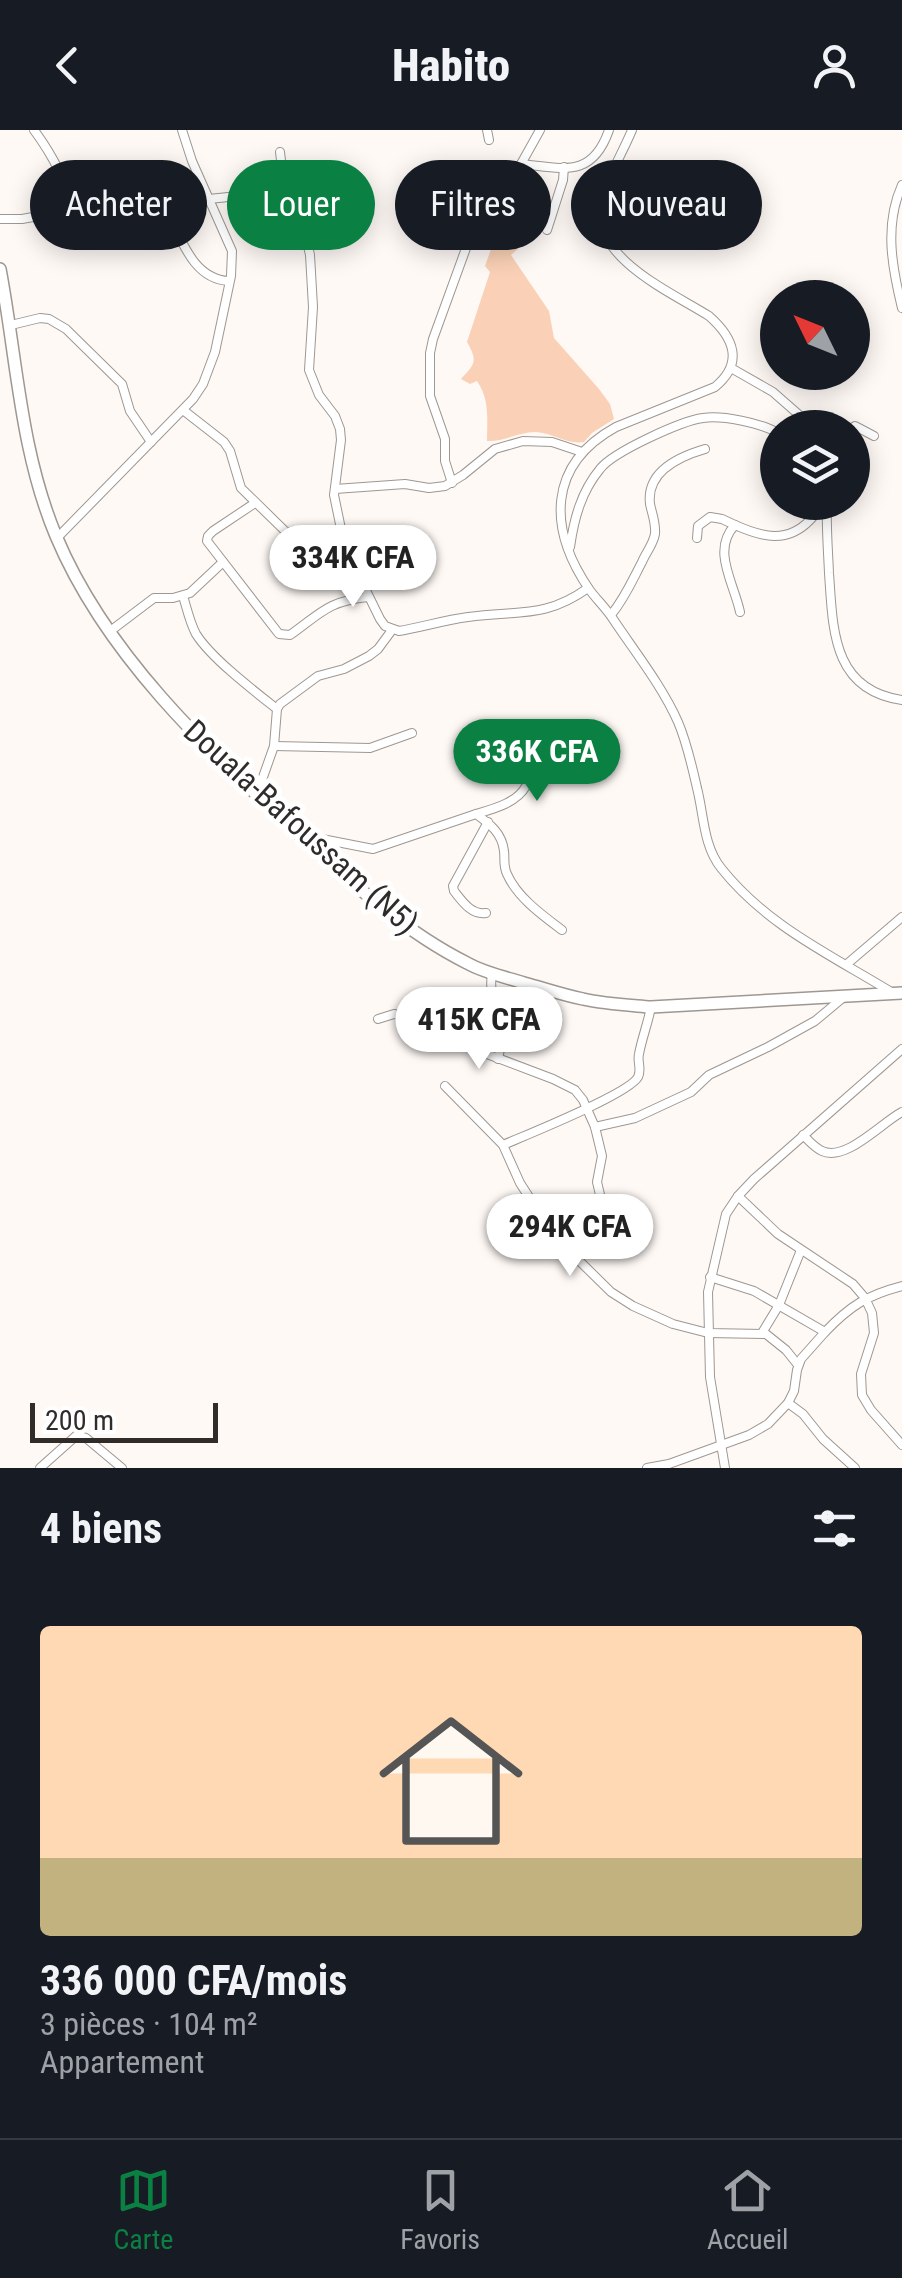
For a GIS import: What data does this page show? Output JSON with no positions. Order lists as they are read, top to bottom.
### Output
{
  "streets": {
    "highway": ["Douala-Bafoussam (N5)"]
  },
  "scale_bar": "200 m",
  "north": "top left",
  "page": {
    "header": "Habito",
    "chip": [
      "Acheter",
      "Louer",
      "Filtres",
      "Nouveau"
    ],
    "price": [
      "334K CFA",
      "336K CFA",
      "415K CFA",
      "294K CFA"
    ],
    "scale": "200 m",
    "heading": "4 biens",
    "list": [
      {
        "name": "336 000 CFA/mois",
        "note": "3 pièces · 104 m² · Appartement"
      }
    ],
    "tabs": ["Carte", "Favoris", "Accueil"]
  }
}
